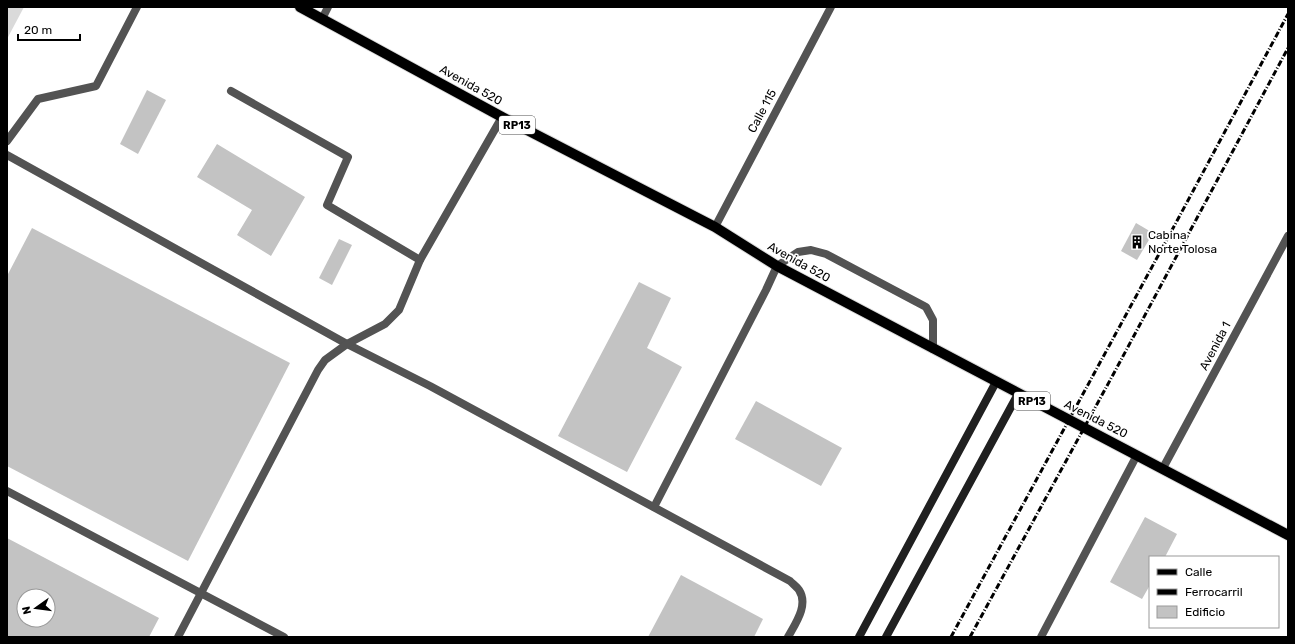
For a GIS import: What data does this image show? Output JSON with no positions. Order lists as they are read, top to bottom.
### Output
{
  "streets": {
    "main road": ["Avenida 520", "RP13"],
    "street": ["Calle 115", "Avenida 1"]
  },
  "crossings": [
    ["Avenida 520", "Calle 115"],
    ["Avenida 520", "Avenida 1"]
  ],
  "places": {
    "building": ["Cabina Norte Tolosa"]
  },
  "legend": ["Calle", "Ferrocarril", "Edificio"],
  "scale_bar": "20 m",
  "north": "left"
}
